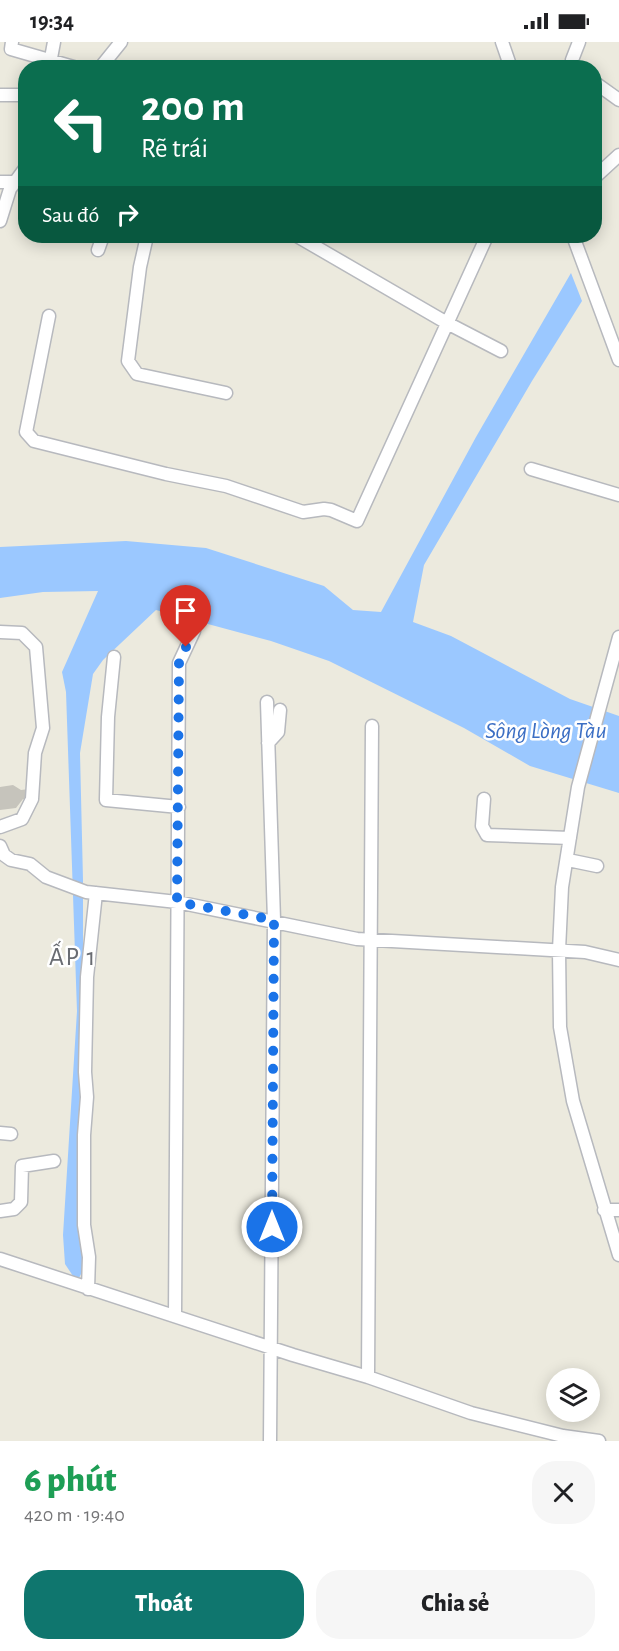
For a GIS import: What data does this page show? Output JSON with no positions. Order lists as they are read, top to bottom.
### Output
{
  "districts": ["ẤP 1"],
  "water": ["Sông Lòng Tàu"],
  "page": {
    "status": "19:34",
    "turn": ["200 m", "Rẽ trái"],
    "then": "Sau đó",
    "heading": ["6 phút", "420 m · 19:40"],
    "buttons": ["Thoát", "Chia sẻ"]
  }
}
